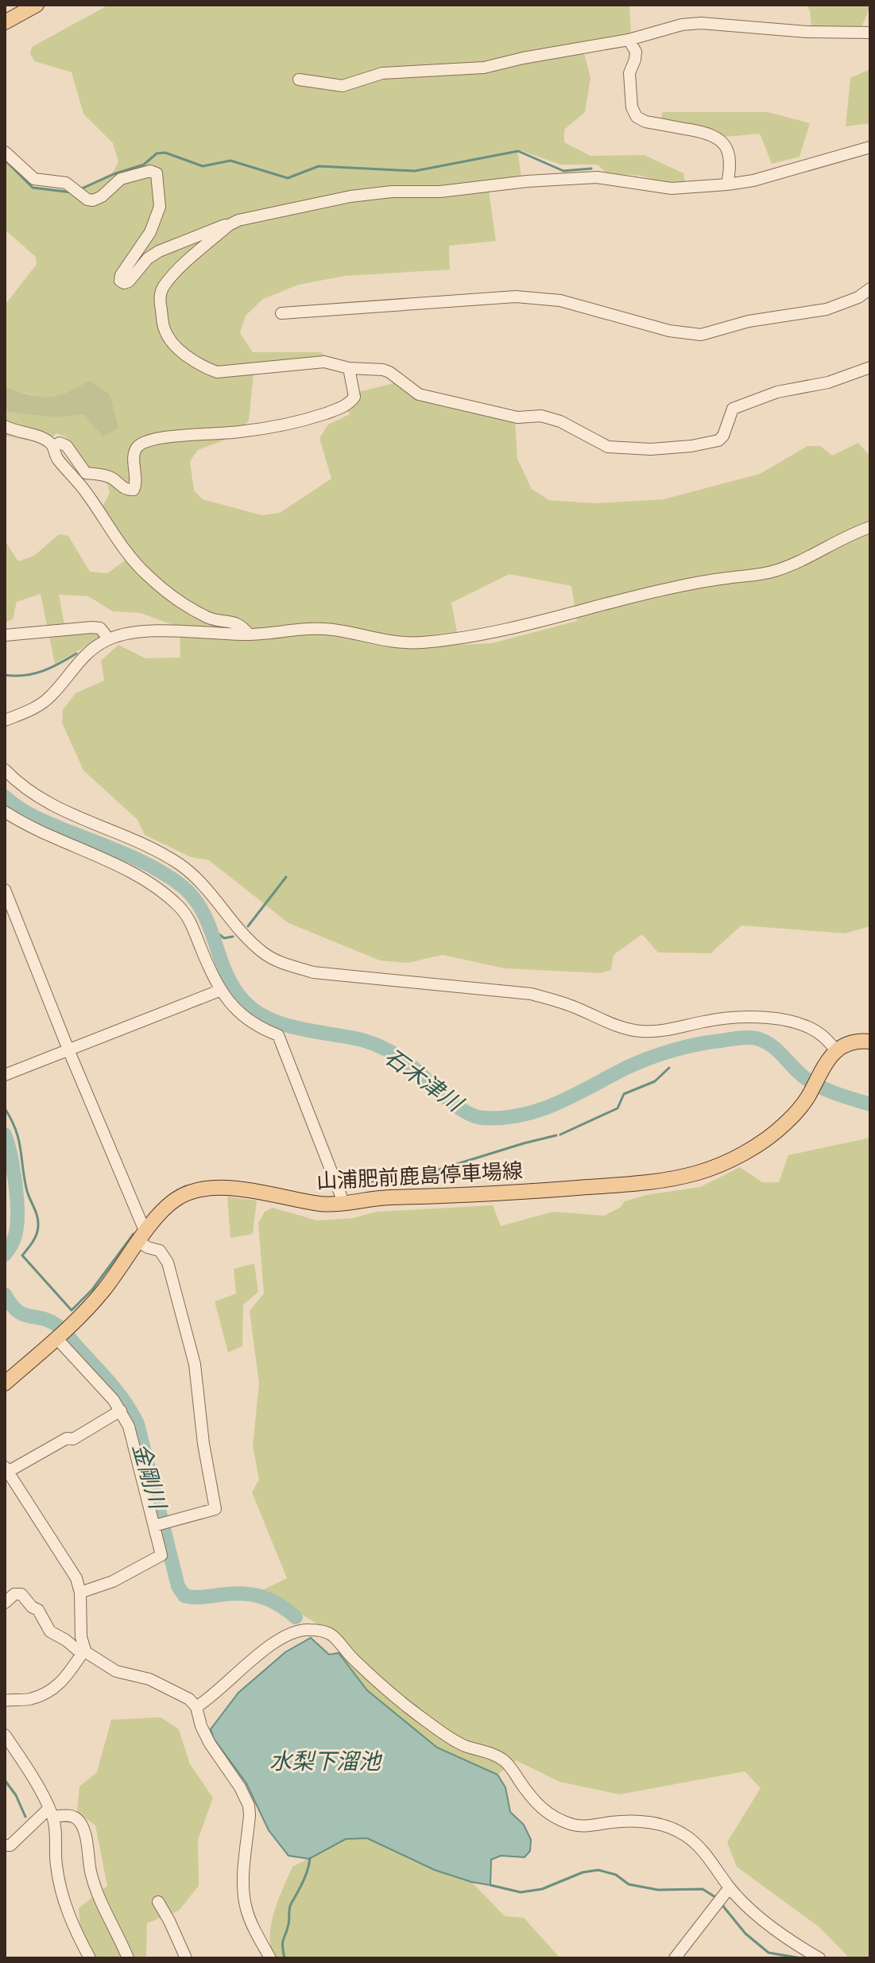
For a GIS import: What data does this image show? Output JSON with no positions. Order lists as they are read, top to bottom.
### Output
{
  "streets": {
    "main road": ["山浦肥前鹿島停車場線"]
  },
  "water": ["石木津川", "金剛川", "水梨下溜池"]
}
